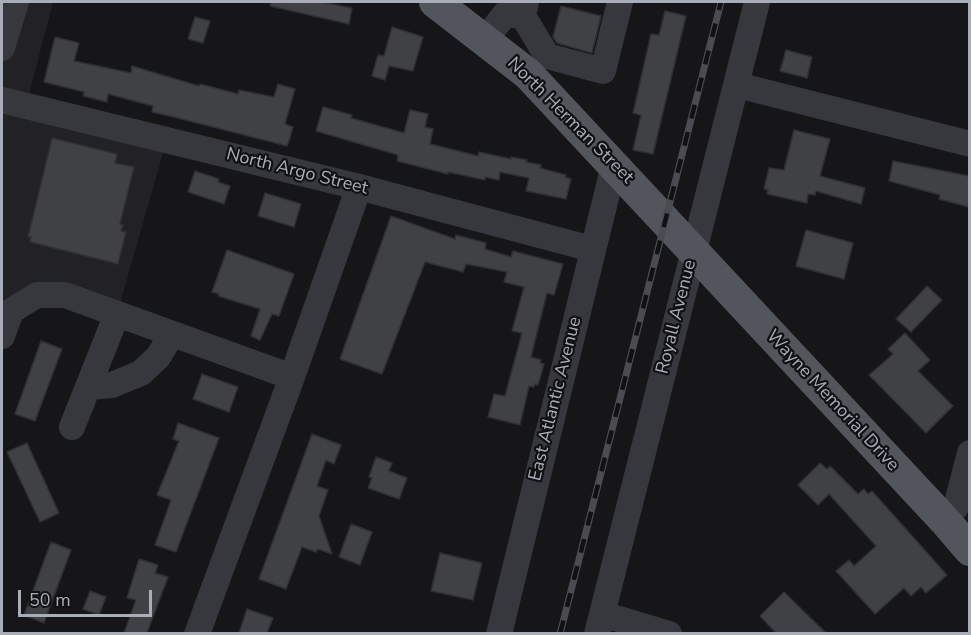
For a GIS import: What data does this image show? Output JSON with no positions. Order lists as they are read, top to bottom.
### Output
{
  "streets": {
    "main road": ["North Herman Street", "Wayne Memorial Drive"],
    "street": ["North Argo Street", "Royall Avenue", "East Atlantic Avenue"]
  },
  "crossings": [
    ["North Herman Street", "Royall Avenue"],
    ["North Herman Street", "East Atlantic Avenue"],
    ["North Herman Street", "Wayne Memorial Drive"],
    ["North Argo Street", "East Atlantic Avenue"],
    ["Royall Avenue", "Wayne Memorial Drive"]
  ],
  "scale_bar": "50 m"
}
